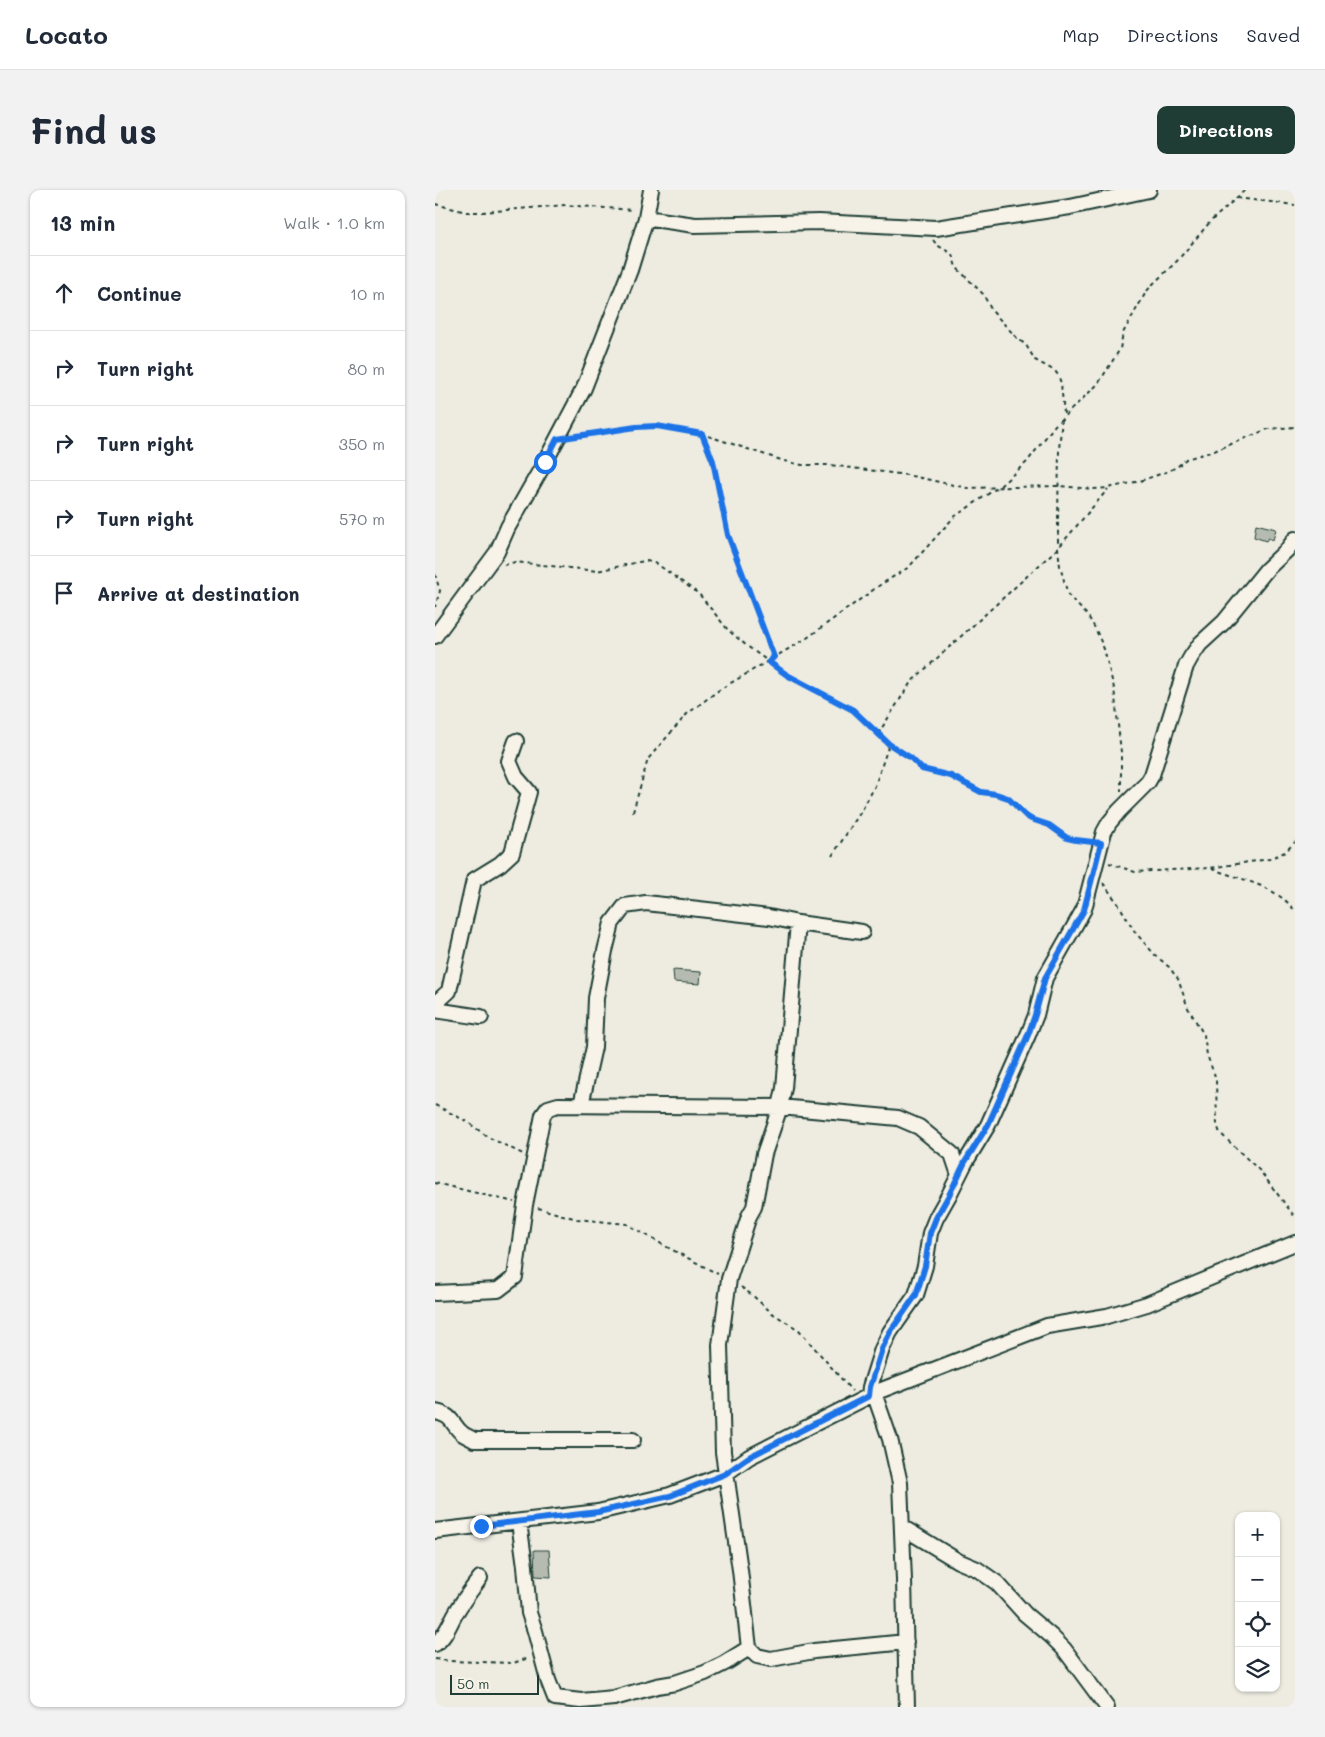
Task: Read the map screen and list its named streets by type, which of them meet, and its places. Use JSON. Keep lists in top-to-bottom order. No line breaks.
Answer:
{"scale_bar":"50 m","page":{"header":"Locato","nav":["Map","Directions","Saved"],"buttons":"Directions","title":"Find us","heading":["13 min","Walk · 1.0 km"],"list":[["Continue","10 m"],["Turn right","80 m"],["Turn right","350 m"],["Turn right","570 m"],"Arrive at destination"],"map_buttons":["+","−"],"scale":"50 m"}}
